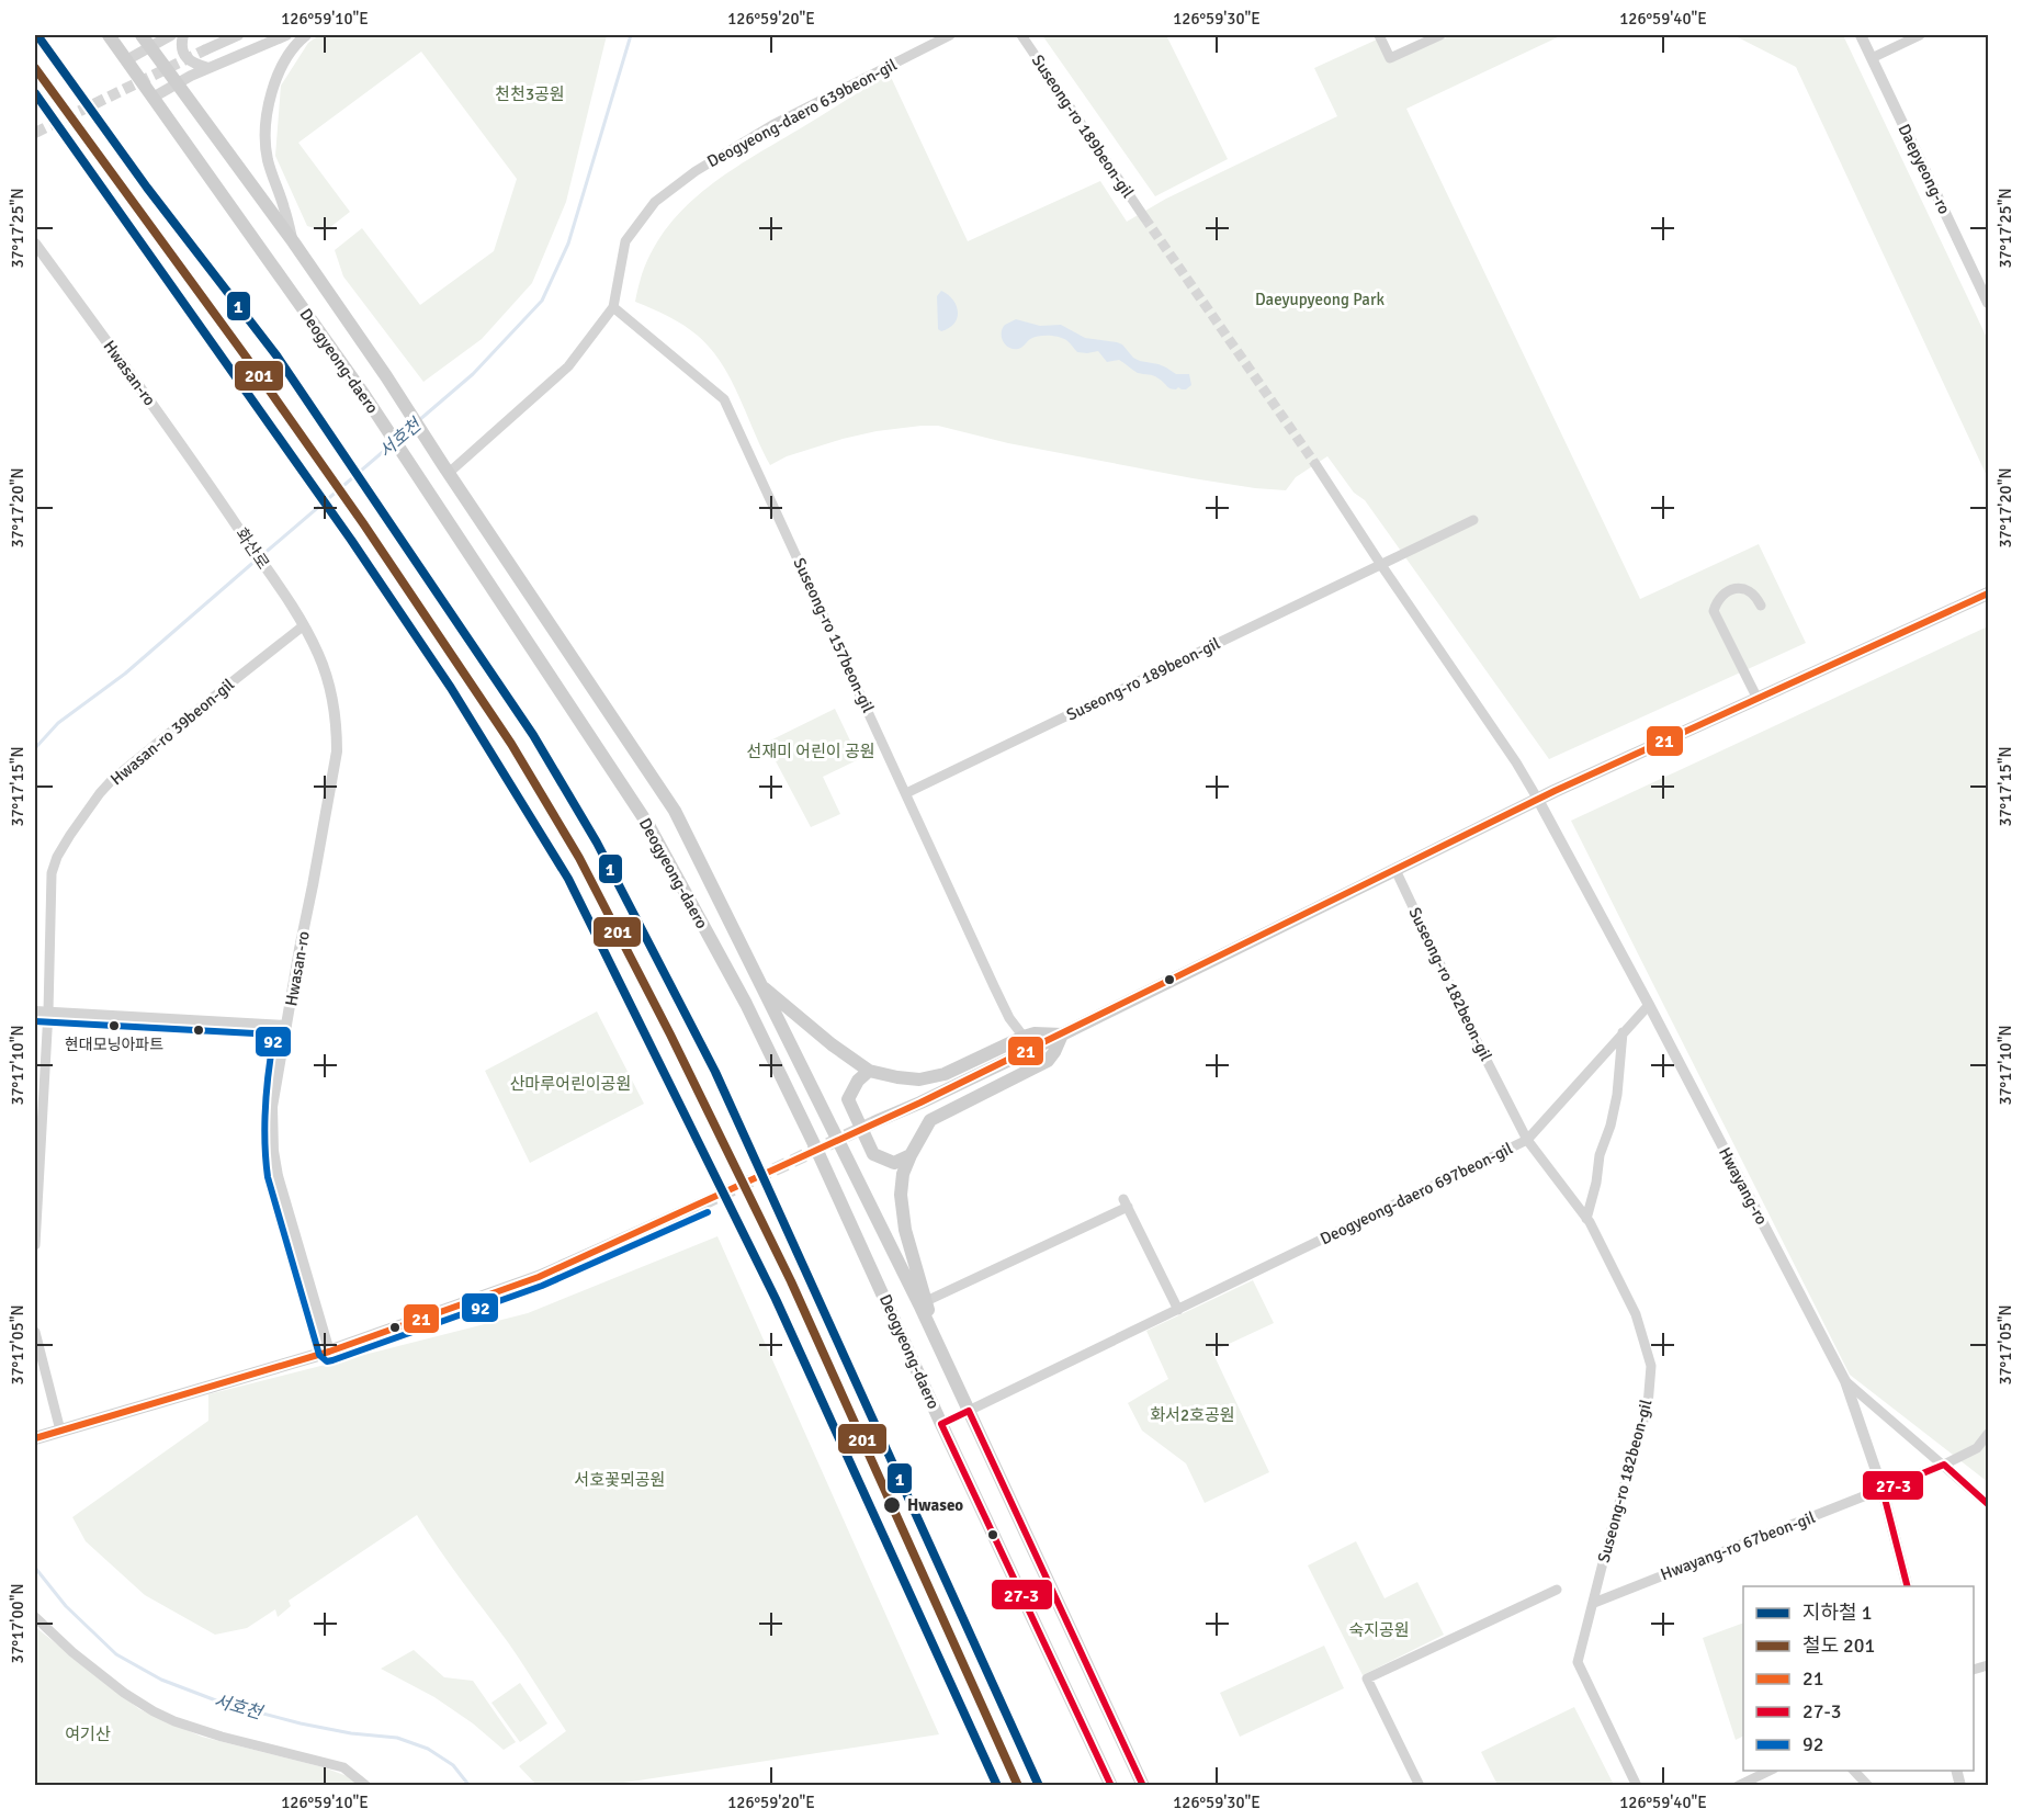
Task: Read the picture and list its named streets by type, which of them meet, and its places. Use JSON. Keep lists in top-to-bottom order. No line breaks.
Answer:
{"streets":{"main road":["Deogyeong-daero"],"street":["Deogyeong-daero 639beon-gil","Suseong-ro 189beon-gil","Daepyeong-ro","Hwasan-ro","화산로","Suseong-ro 157beon-gil","Hwasan-ro 39beon-gil","Suseong-ro 182beon-gil","Hwayang-ro","Deogyeong-daero 697beon-gil","Hwayang-ro 67beon-gil"]},"crossings":[["Deogyeong-daero 639beon-gil","Deogyeong-daero"],["Deogyeong-daero 639beon-gil","Suseong-ro 157beon-gil"],["Suseong-ro 189beon-gil","Suseong-ro 157beon-gil"],["Deogyeong-daero","Deogyeong-daero 697beon-gil"],["Hwasan-ro","화산로"],["Hwasan-ro","Hwasan-ro 39beon-gil"],["Suseong-ro 182beon-gil","Deogyeong-daero 697beon-gil"],["Suseong-ro 182beon-gil","Hwayang-ro 67beon-gil"],["Hwayang-ro","Deogyeong-daero 697beon-gil"],["Hwayang-ro","Hwayang-ro 67beon-gil"]],"water":["서호천"],"parks":["천천3공원","Daeyupyeong Park","선재미 어린이 공원","산마루어린이공원","화서2호공원","서호꽃뫼공원","숙지공원","여기산"],"places":["현대모닝아파트","Hwaseo"],"lines":["metro line 1","rail line 201","transit line 21","transit line 92","transit line 27-3"],"legend":["지하철 1","철도 201","21","27-3","92"],"coordinates":["126°59'10\"E","126°59'20\"E","126°59'30\"E","126°59'40\"E","37°17'25\"N","37°17'20\"N","37°17'15\"N","37°17'10\"N","37°17'05\"N","37°17'00\"N"]}
